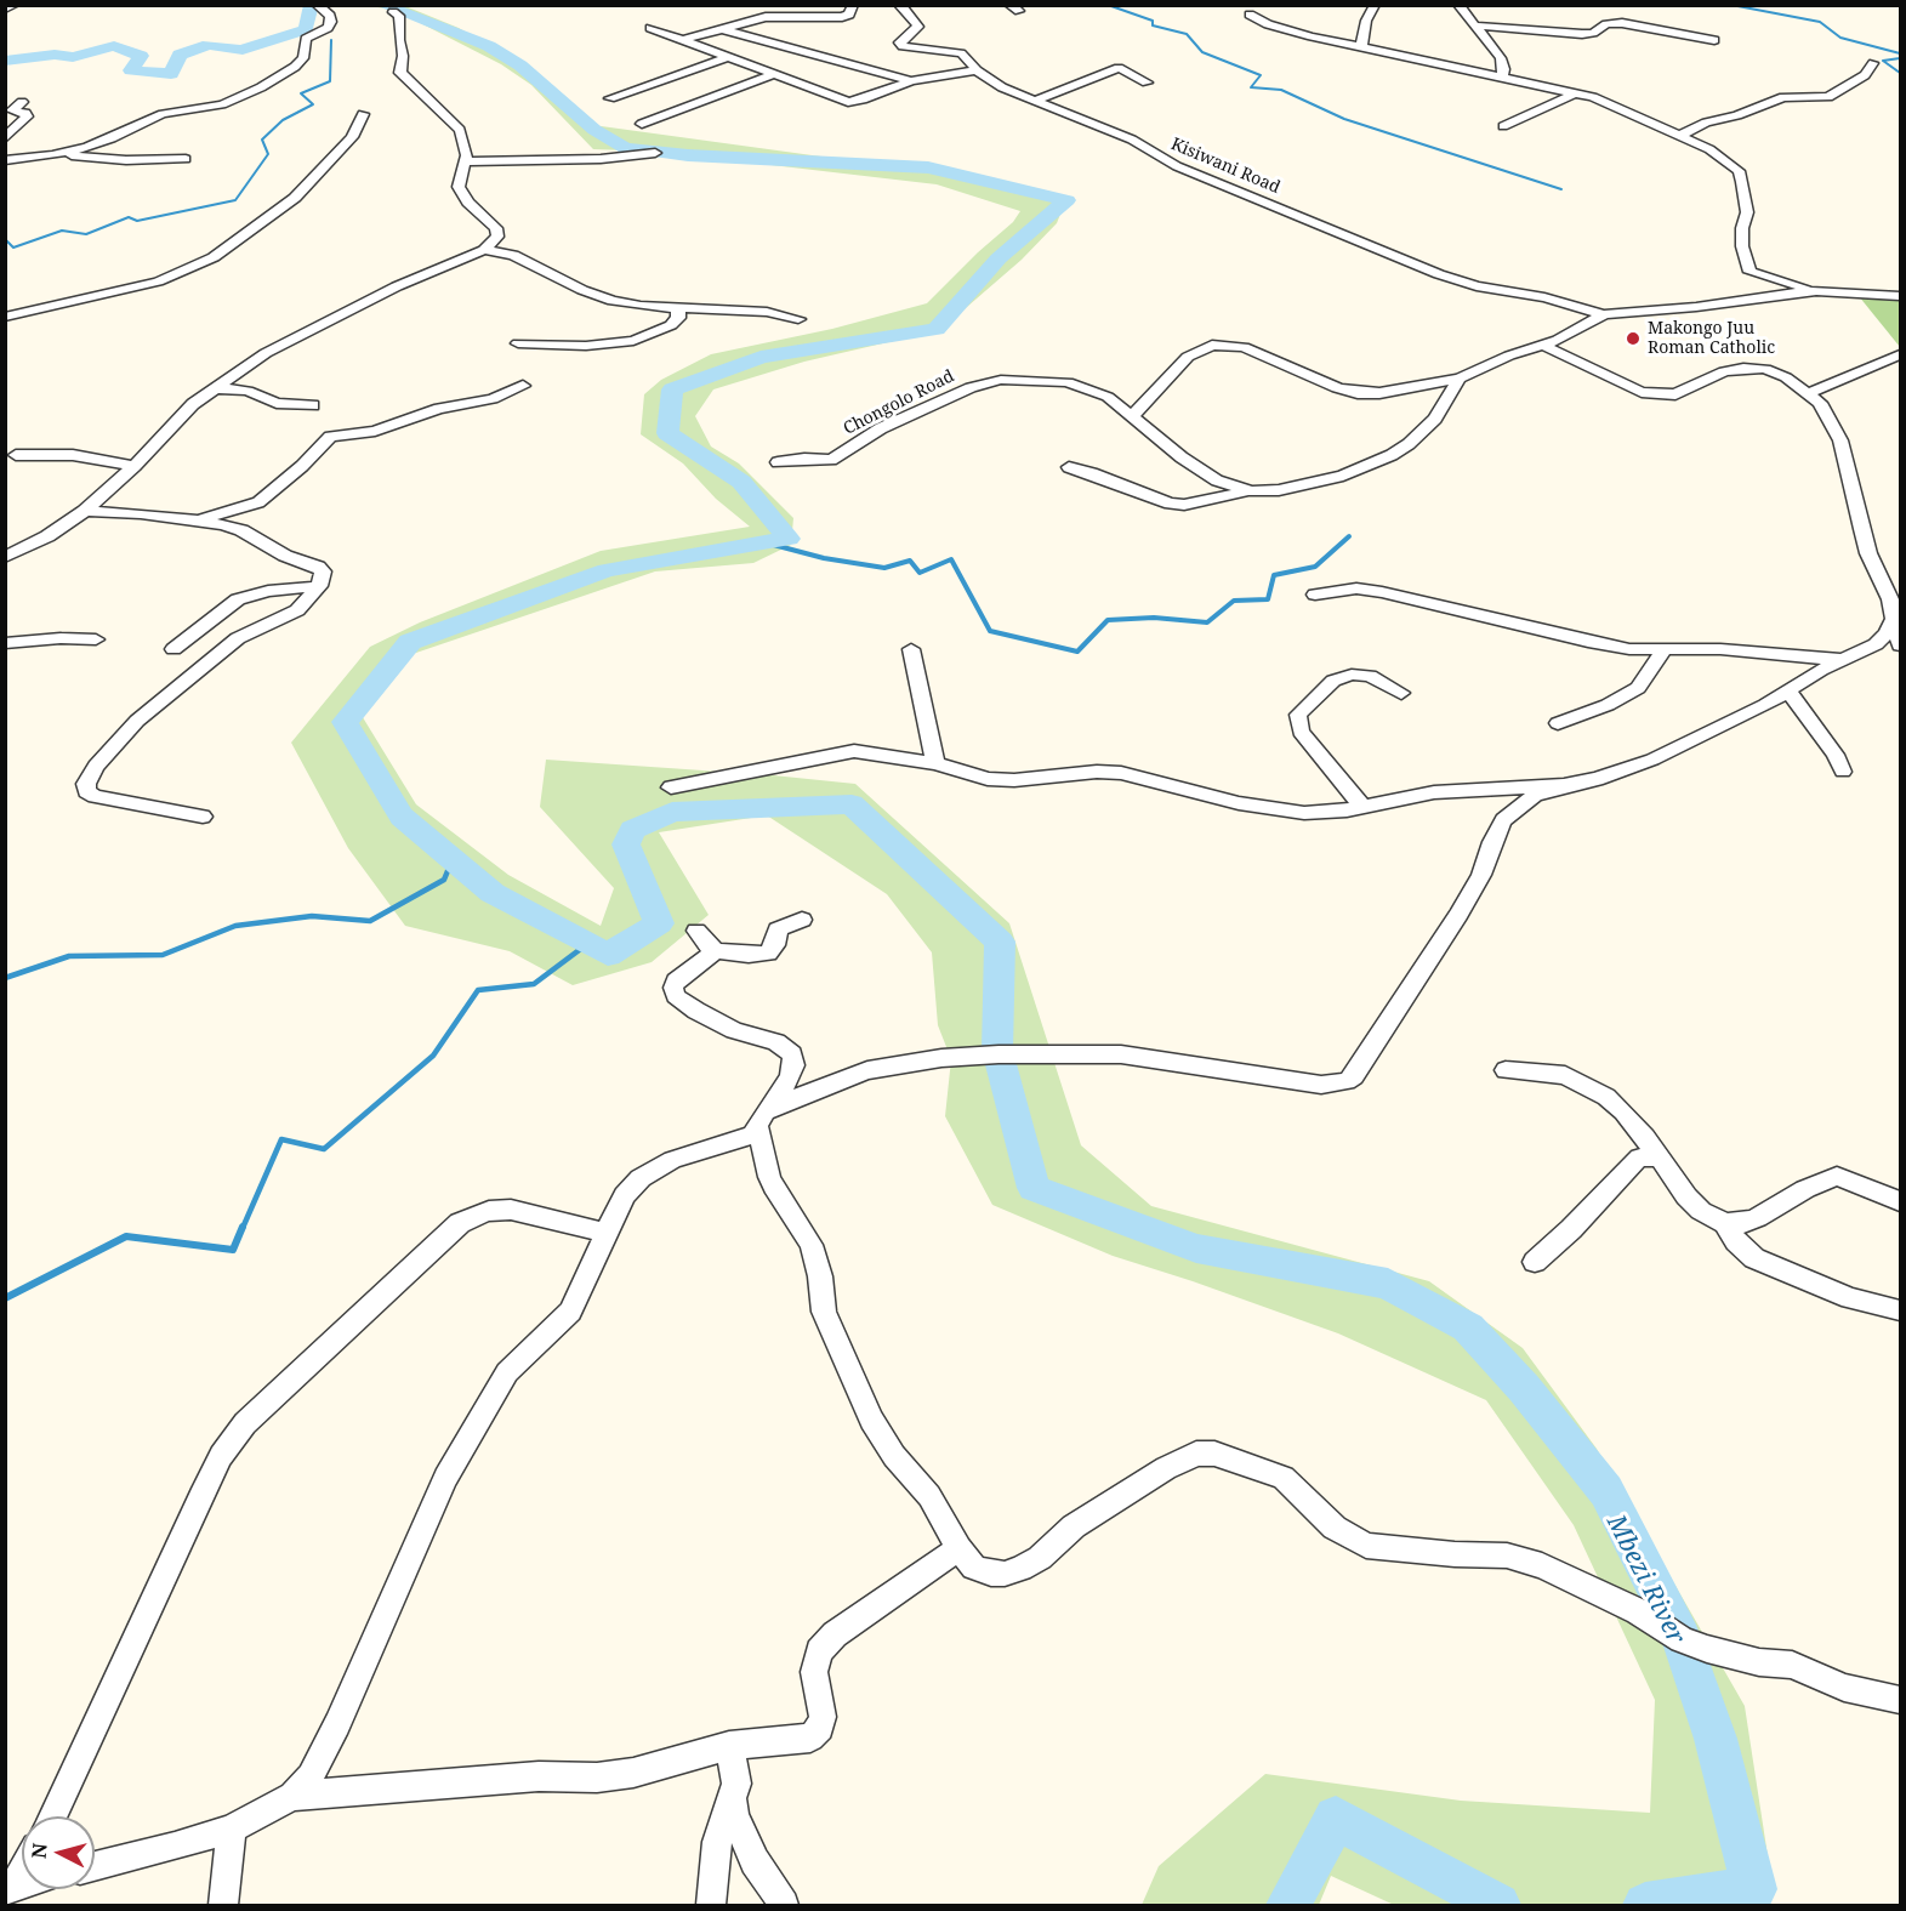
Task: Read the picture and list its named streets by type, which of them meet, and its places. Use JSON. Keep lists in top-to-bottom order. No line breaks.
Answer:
{"streets":{"street":["Kisiwani Road","Chongolo Road"]},"water":["Mbezi River"],"places":["Makongo Juu Roman Catholic"],"north":"left"}
